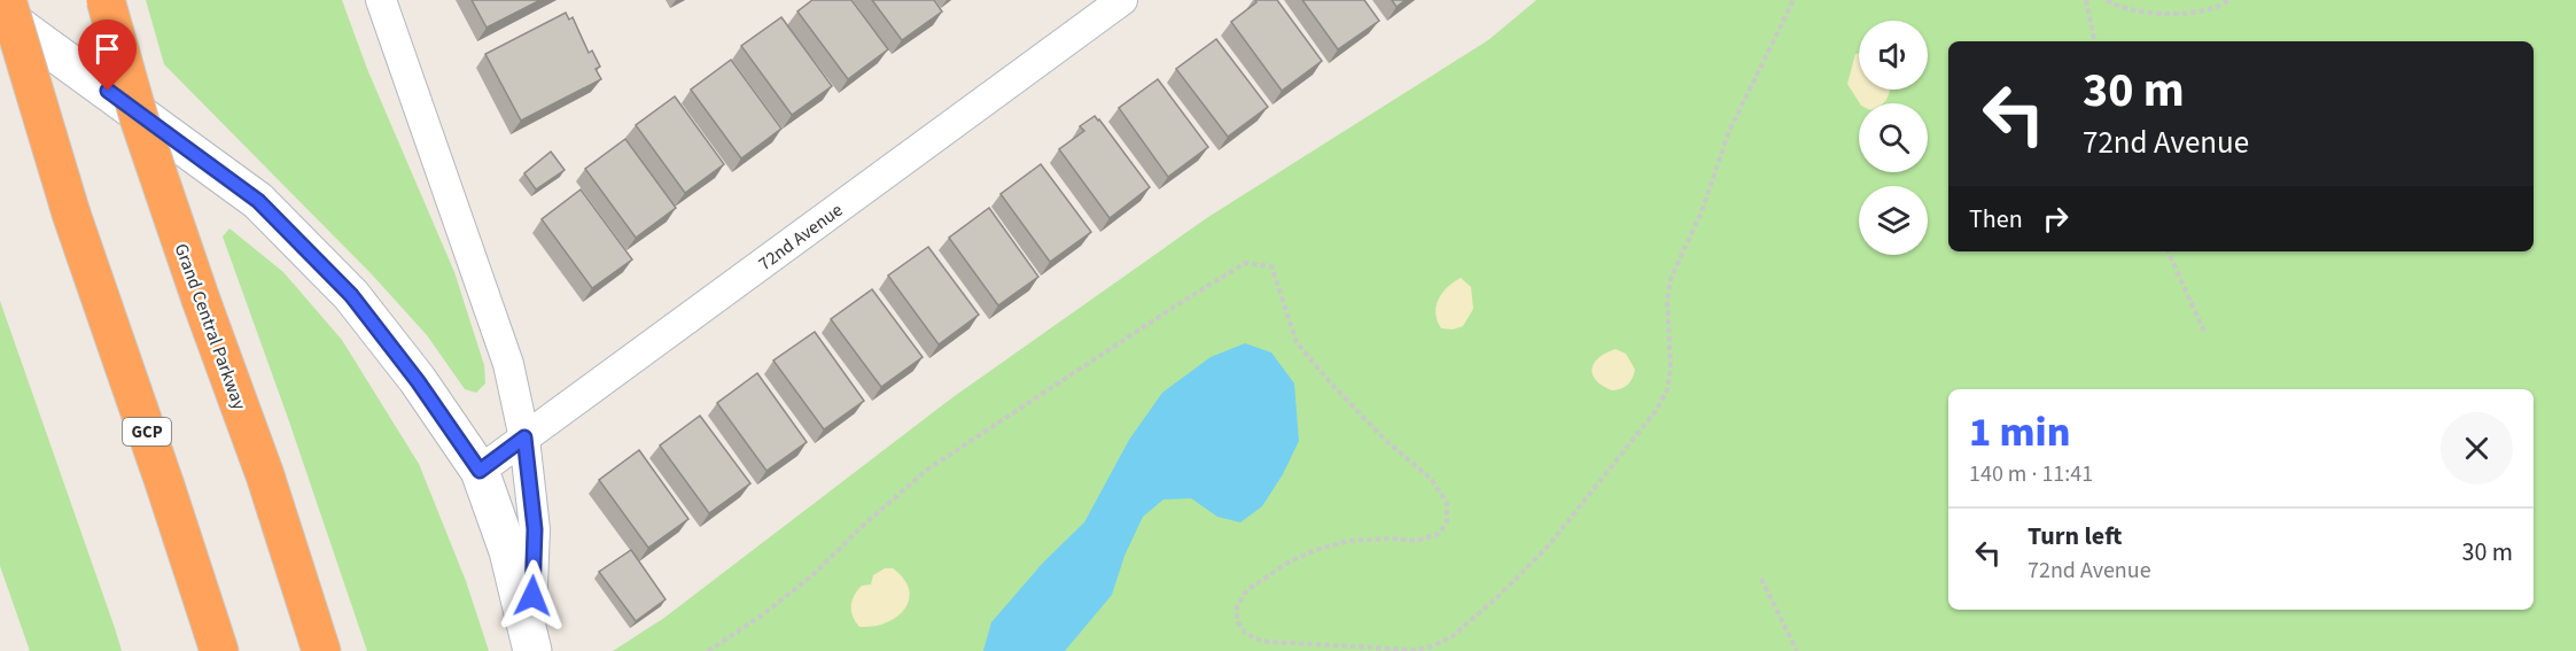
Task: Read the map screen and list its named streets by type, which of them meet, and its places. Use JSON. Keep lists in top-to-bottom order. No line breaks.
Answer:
{"streets":{"highway":["Grand Central Parkway","GCP"],"street":["72nd Avenue"]},"page":{"turn":["30 m","72nd Avenue"],"then":"Then","heading":["1 min","140 m · 11:41"],"list":[{"name":"Turn left","note":"72nd Avenue","value":"30 m"}]}}
